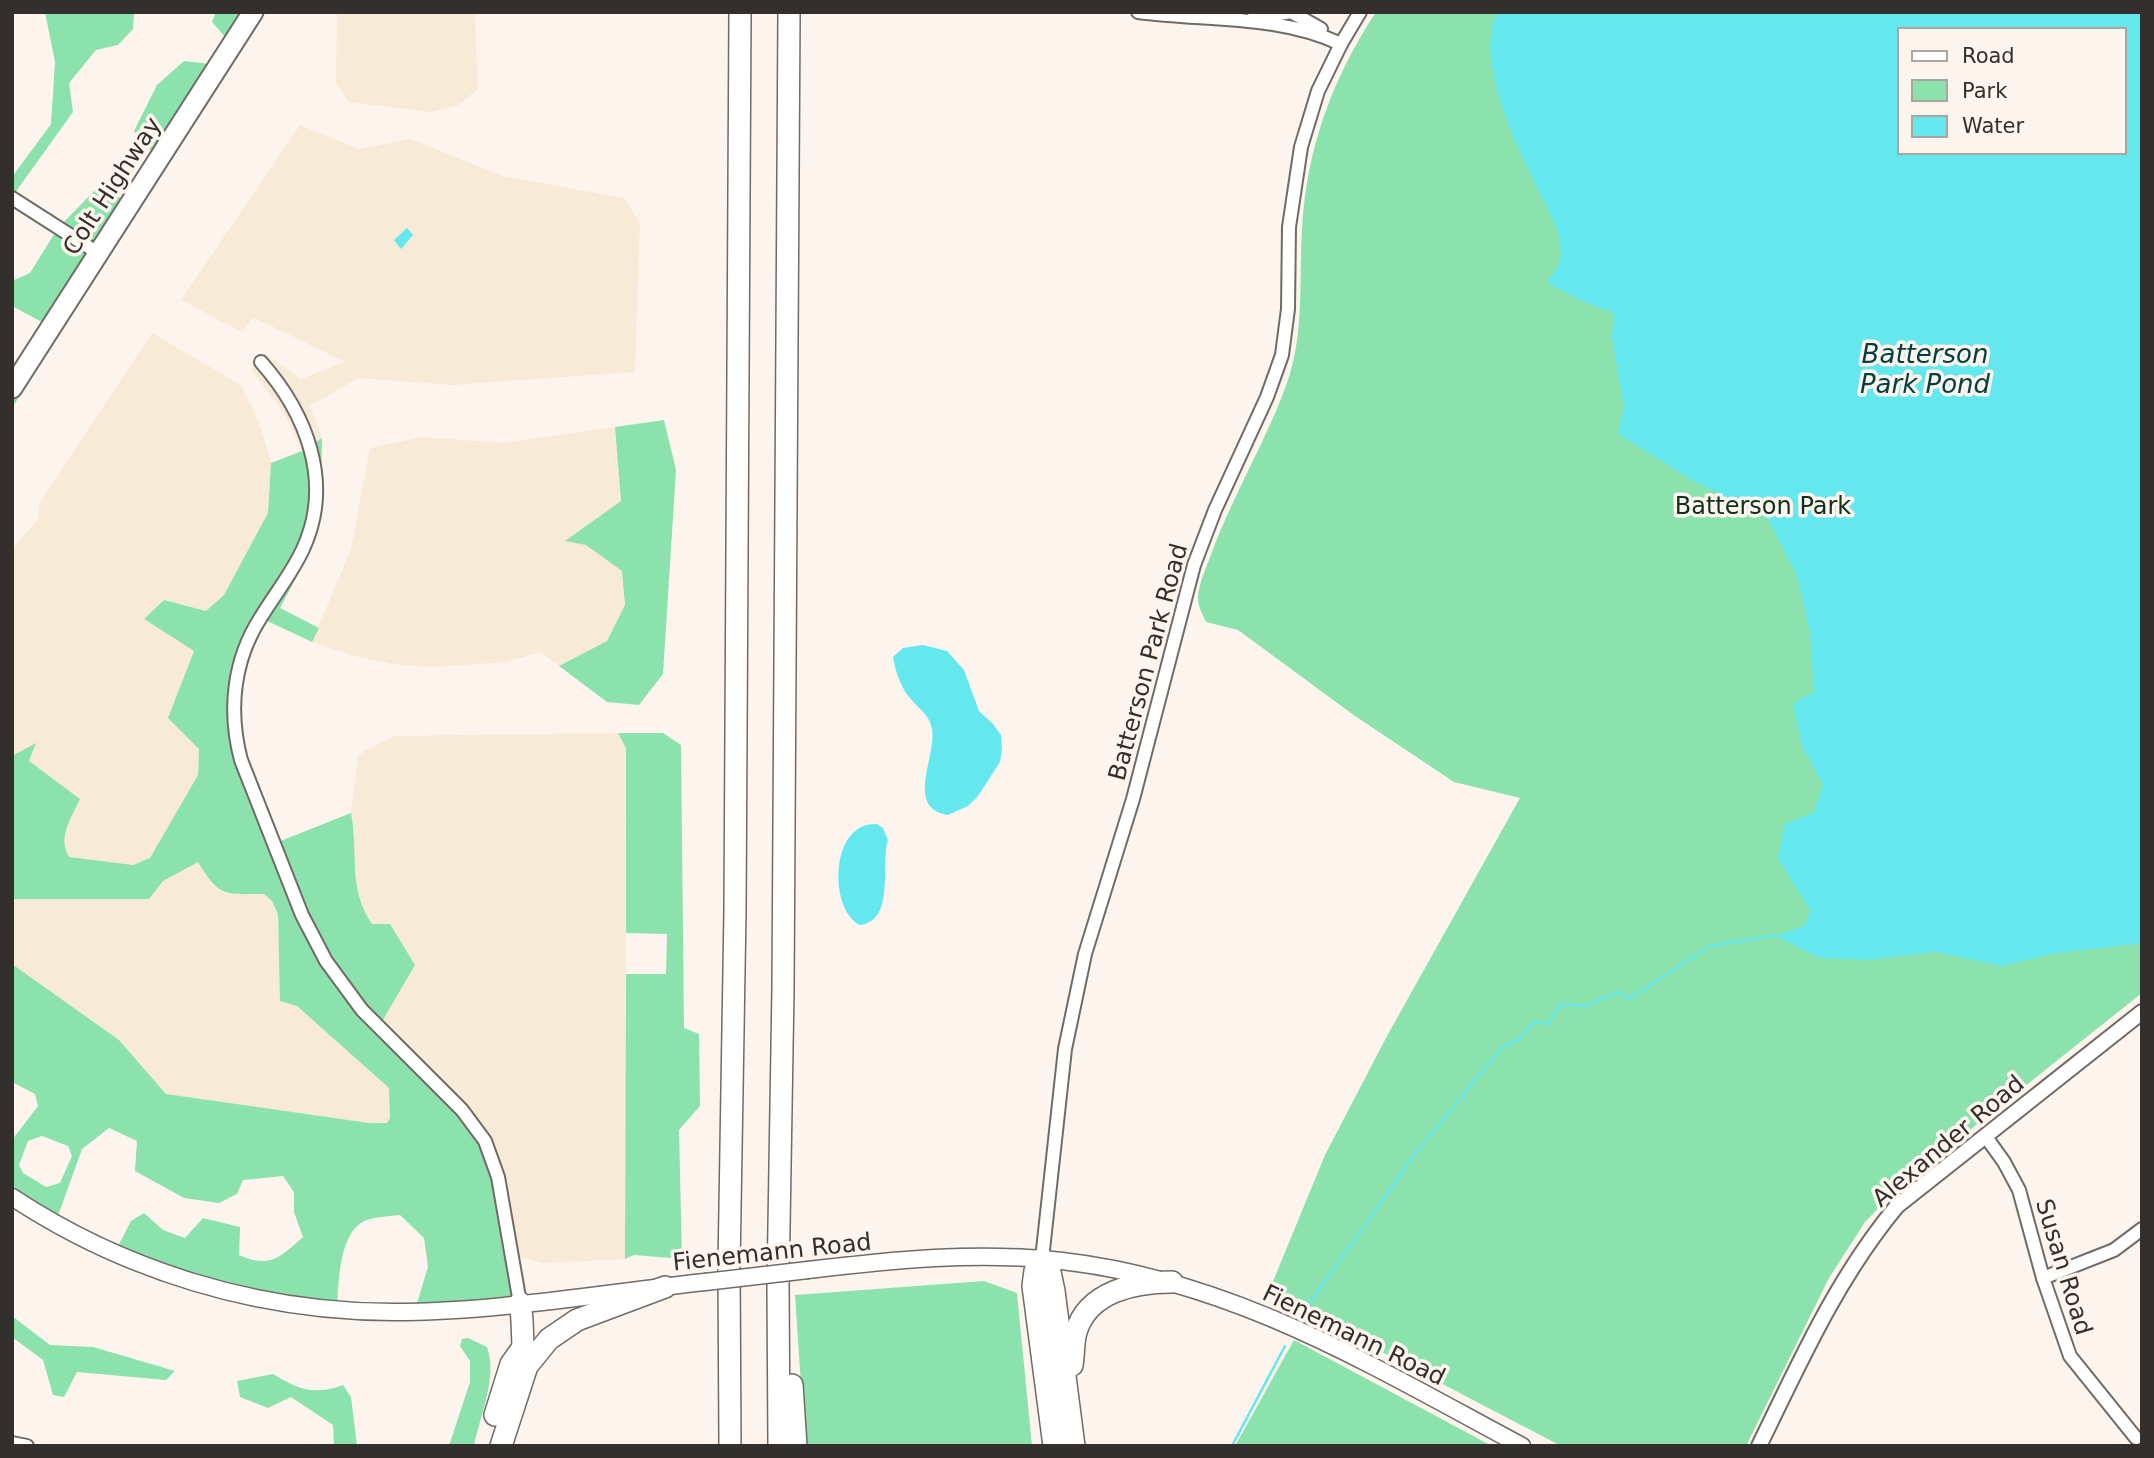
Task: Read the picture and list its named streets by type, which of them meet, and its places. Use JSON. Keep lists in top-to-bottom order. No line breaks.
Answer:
{"streets":{"highway":["Colt Highway"],"main road":["Fienemann Road"],"street":["Batterson Park Road","Alexander Road","Susan Road"]},"crossings":[["Batterson Park Road","Fienemann Road"],["Alexander Road","Susan Road"]],"water":["Batterson Park Pond"],"parks":["Batterson Park"],"legend":["Road","Park","Water"]}
